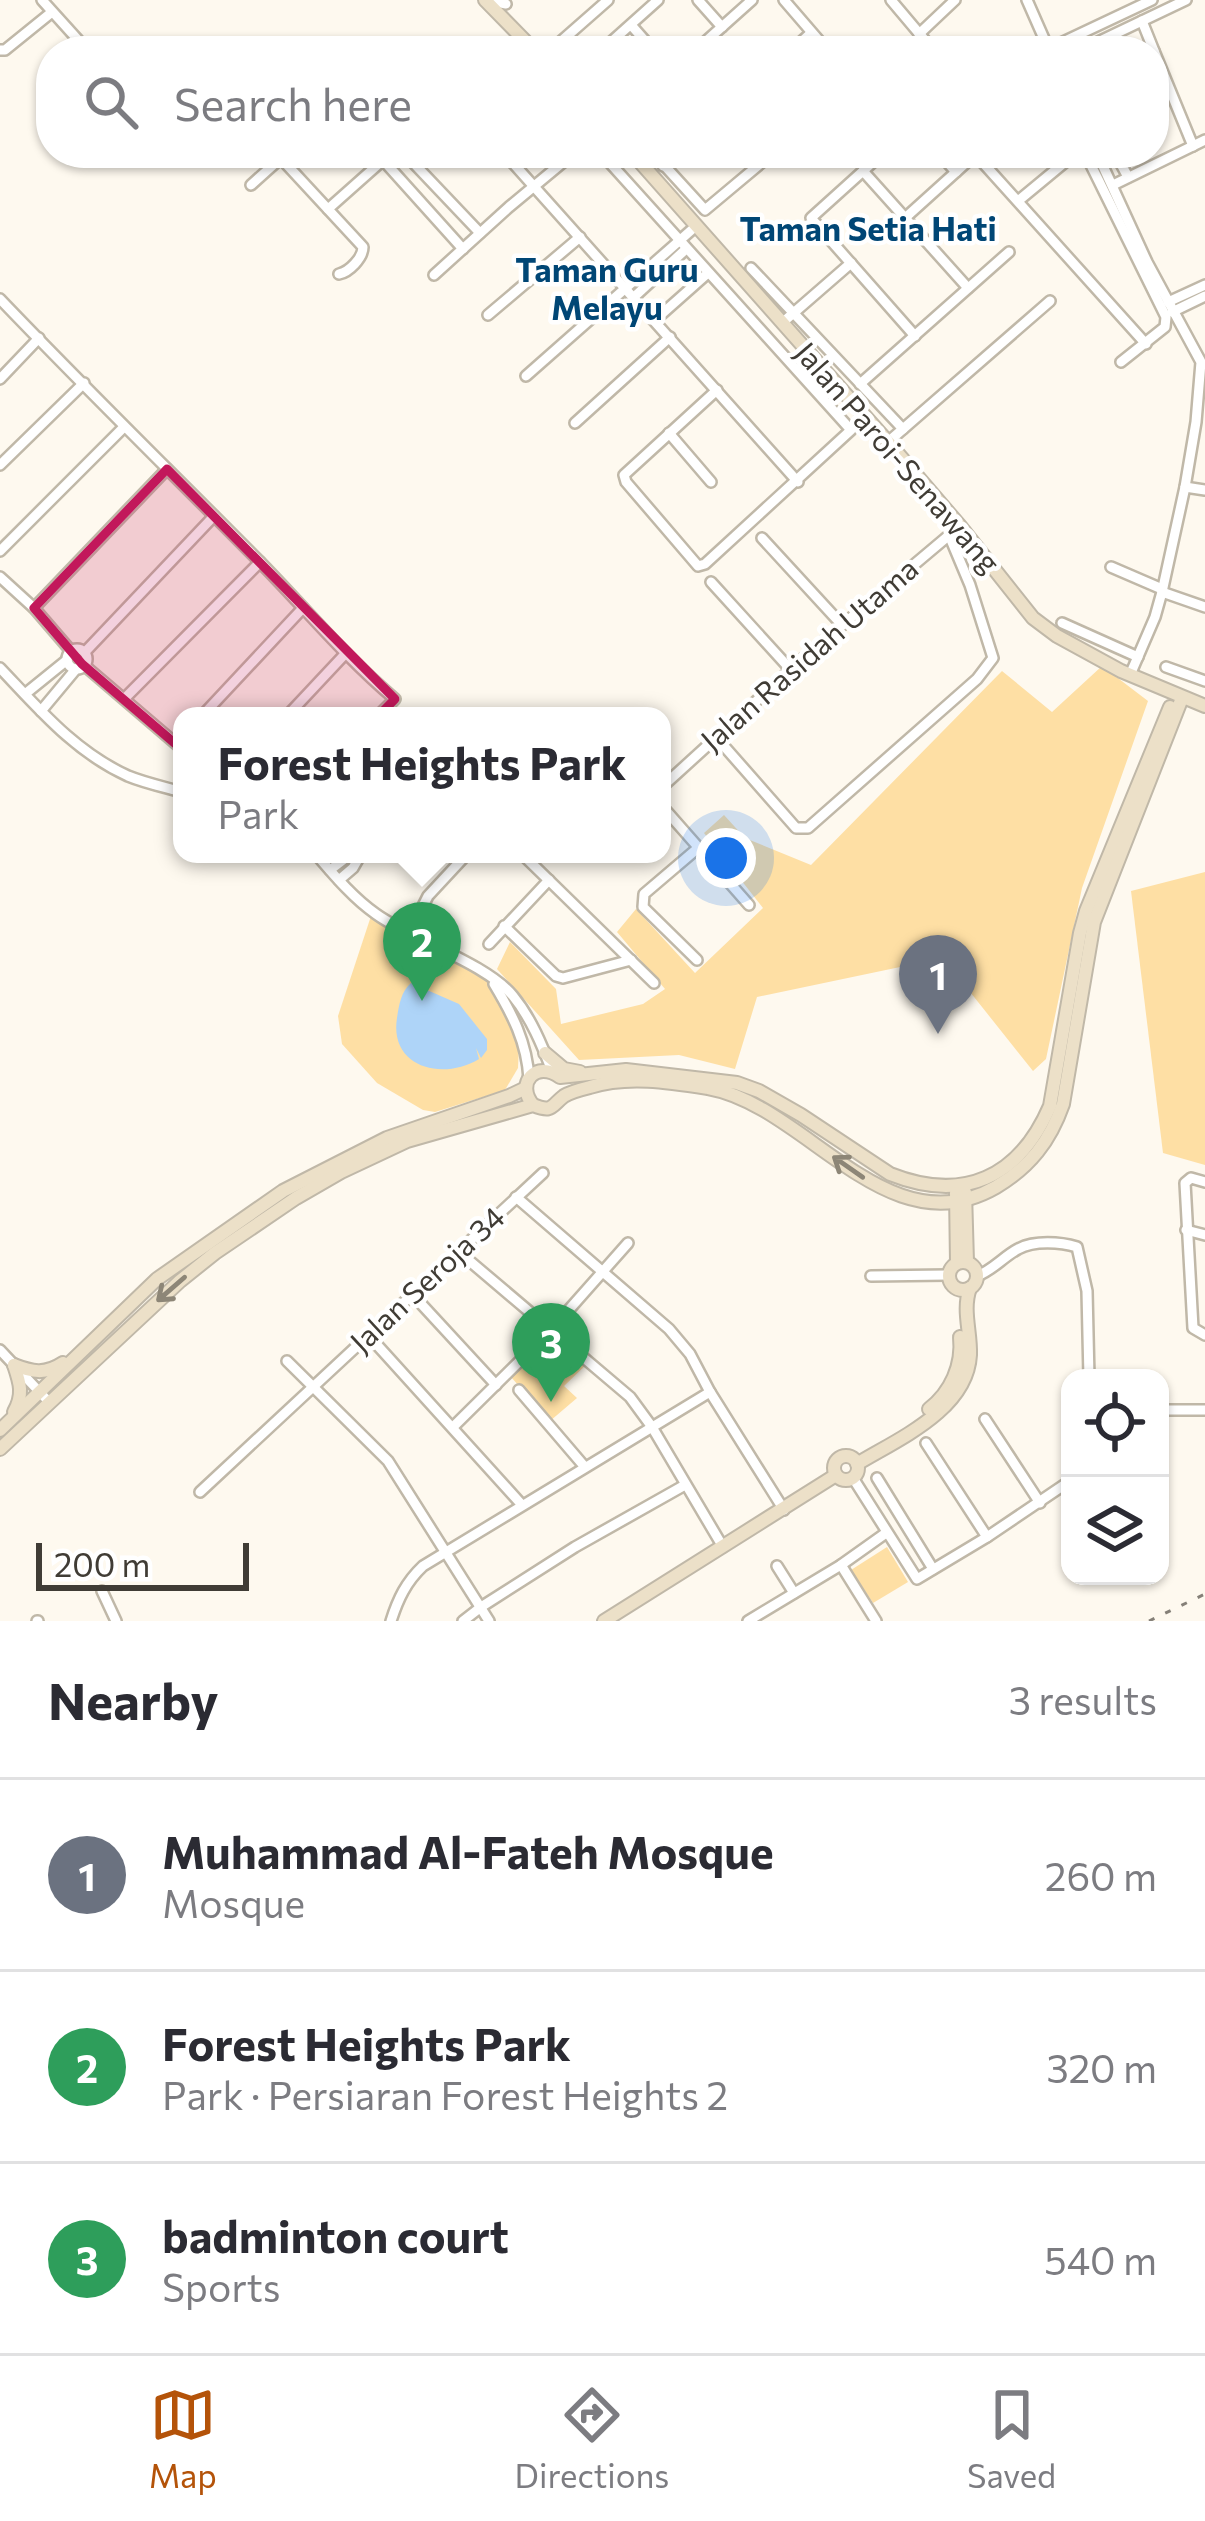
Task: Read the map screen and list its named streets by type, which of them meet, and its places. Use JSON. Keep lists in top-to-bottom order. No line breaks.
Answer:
{"streets":{"street":["Jalan Paroi-Senawang","Jalan Rasidah Utama","Jalan Seroja 34"]},"crossings":[["Jalan Paroi-Senawang","Jalan Rasidah Utama"]],"districts":["Taman Setia Hati","Taman Guru Melayu"],"scale_bar":"200 m","page":{"search":"Search here","popup":["Forest Heights Park","Park"],"pins":["2","1","3"],"scale":"200 m","heading":["Nearby","3 results"],"list":[{"mark":"1","name":"Muhammad Al-Fateh Mosque","note":"Mosque","value":"260 m"},{"mark":"2","name":"Forest Heights Park","note":"Park · Persiaran Forest Heights 2","value":"320 m"},{"mark":"3","name":"badminton court","note":"Sports","value":"540 m"}],"nav":["Map","Directions","Saved"]}}
